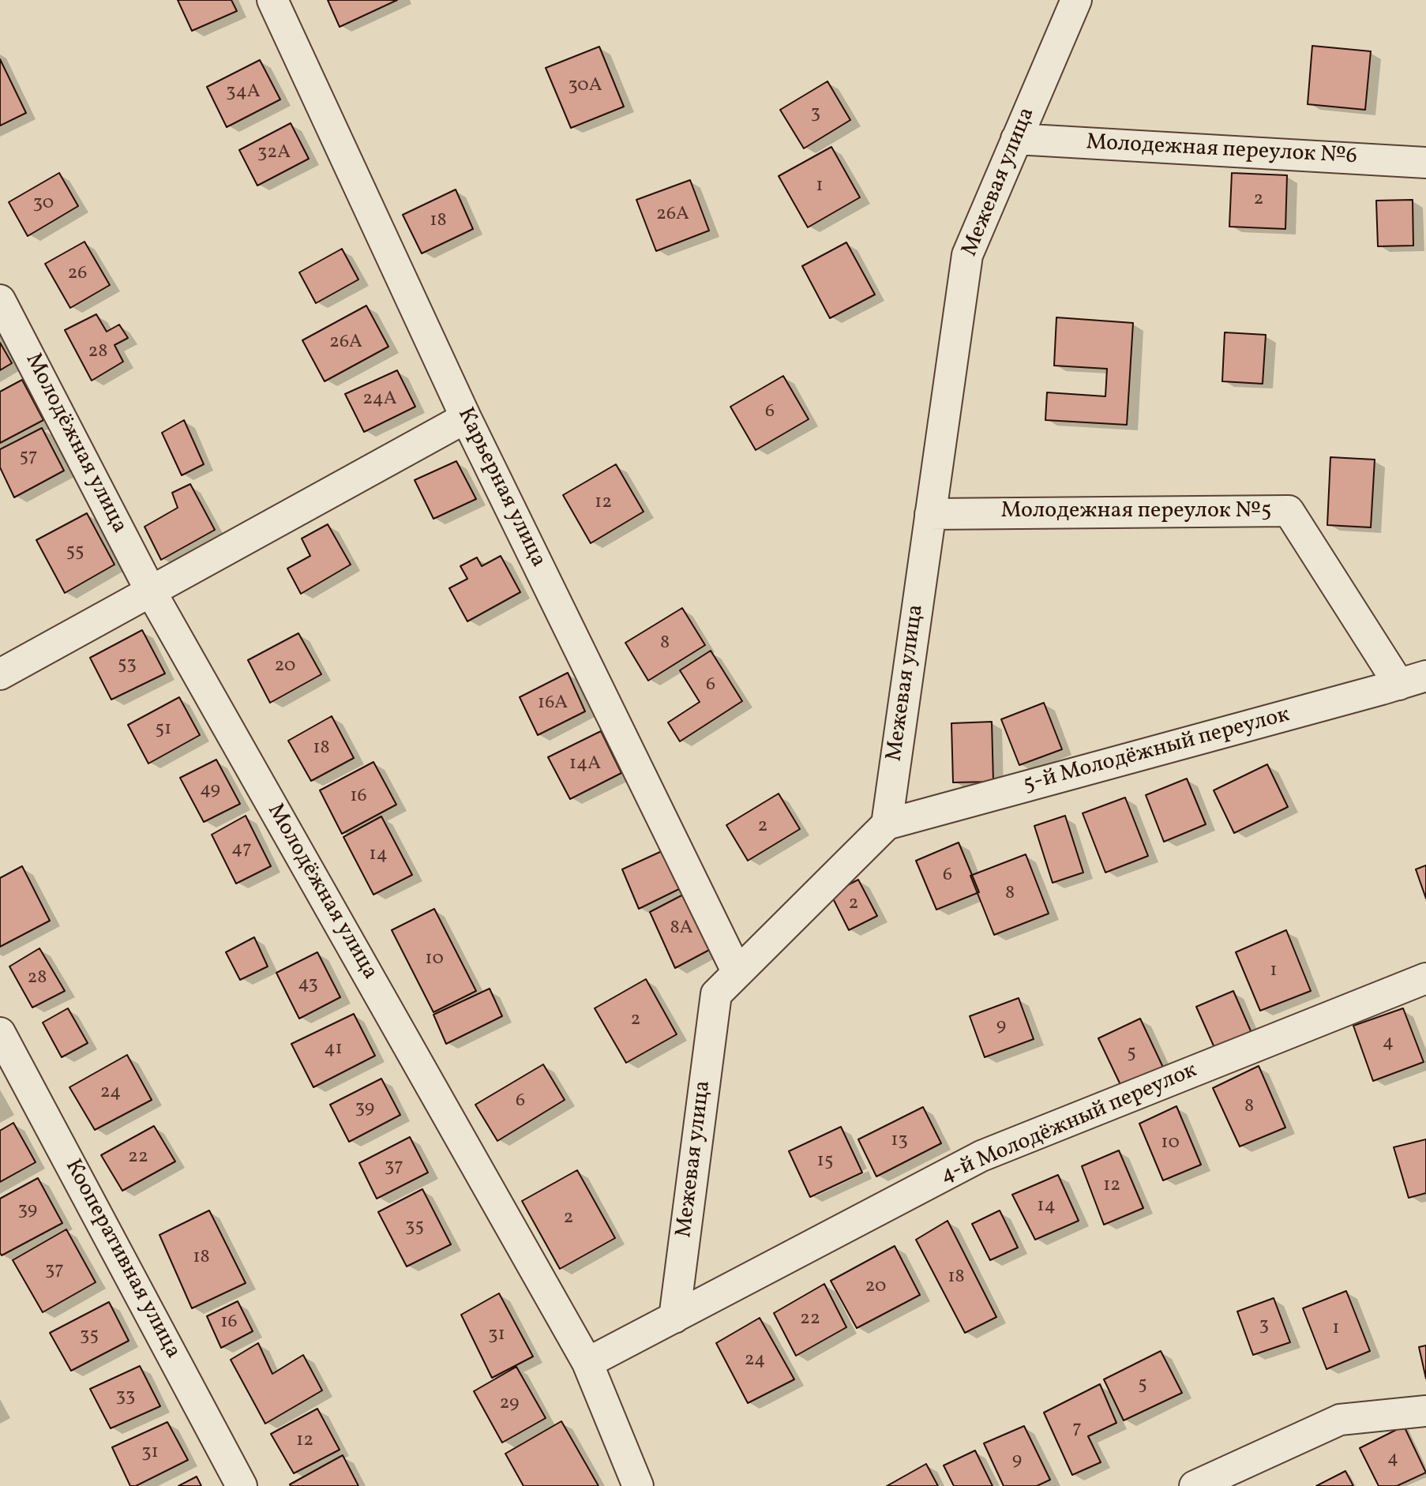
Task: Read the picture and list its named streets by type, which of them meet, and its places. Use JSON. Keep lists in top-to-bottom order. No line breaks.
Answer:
{"streets":{"street":["Молодежная переулок №6","Межевая улица","Молодёжная улица","Карьерная улица","Молодежная переулок №5","5-й Молодёжный переулок","4-й Молодёжный переулок","Кооперативная улица"]},"crossings":[["Молодежная переулок №6","Межевая улица"],["Межевая улица","Карьерная улица"],["Межевая улица","Молодежная переулок №5"],["Межевая улица","5-й Молодёжный переулок"],["Межевая улица","4-й Молодёжный переулок"],["Молодёжная улица","4-й Молодёжный переулок"],["Молодежная переулок №5","5-й Молодёжный переулок"]],"house_numbers":["30А","34А","3","32А","1","2","30","26А","18","26","26А","28","24А","6","57","12","55","8","53","20","6","16А","51","18","14А","49","16","2","47","14","6","8","2","8А","10","1","28","43","2","9","4","41","5","24","6","8","39","13","10","22","15","37","12","14","39","2","35","18","37","18","20","22","16","3","1","31","35","24","5","33","29","7","12","31","4","9"]}
